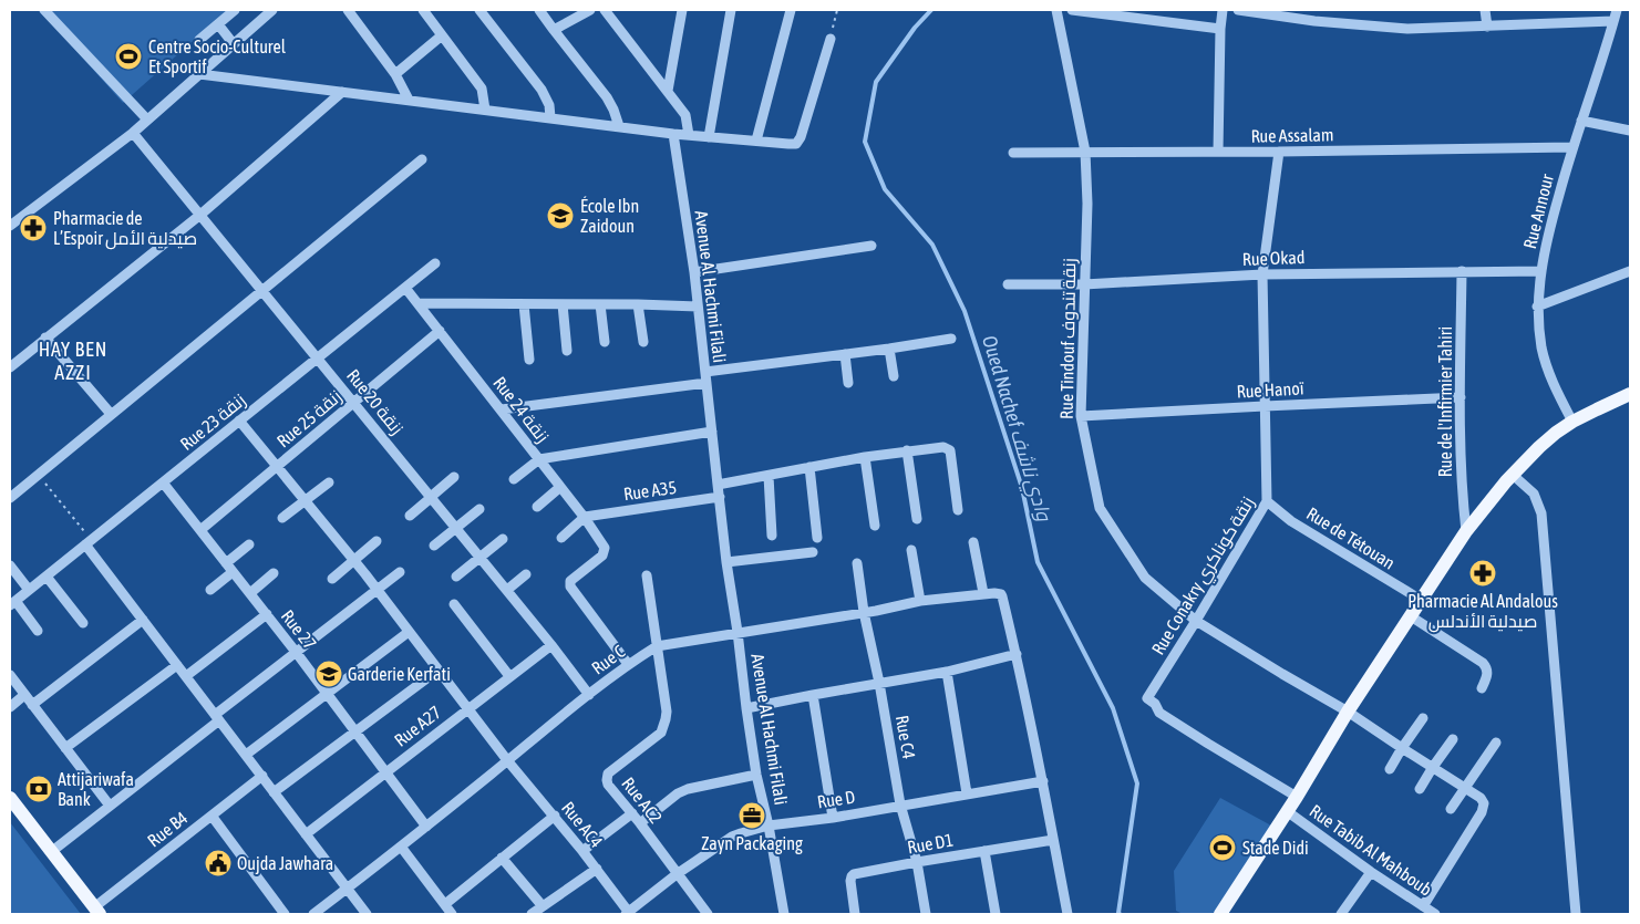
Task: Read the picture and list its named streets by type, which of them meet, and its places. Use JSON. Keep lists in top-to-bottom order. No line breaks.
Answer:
{"streets":{"street":["Rue Assalam","Rue Annour","Rue Okad","Avenue Al Hachmi Filali","Rue Tindouf زنقة تندوف","Rue Hanoï","Rue 20 زنقة","Rue de l'Infirmier Tahiri","Rue 24 زنقة","Rue 25 زنقة","Rue 23 زنقة","Rue A35","Rue de Tétouan","Rue Conakry زنقة كوناكري","Rue 27","Rue C","Rue A27","Rue C4","Rue D","Rue AC2","Rue AC4","Rue B4","Rue D1","Rue Tabib Al Mahboub"]},"crossings":[["Rue Assalam","Rue Annour"],["Rue Assalam","Rue Tindouf زنقة تندوف"],["Rue Assalam","Rue Conakry زنقة كوناكري"],["Rue Annour","Rue Okad"],["Rue Okad","Rue Tindouf زنقة تندوف"],["Rue Okad","Rue de l'Infirmier Tahiri"],["Rue Okad","Rue Conakry زنقة كوناكري"],["Avenue Al Hachmi Filali","Rue A35"],["Avenue Al Hachmi Filali","Rue C"],["Avenue Al Hachmi Filali","Rue D"],["Rue Tindouf زنقة تندوف","Rue Hanoï"],["Rue Tindouf زنقة تندوف","Rue Conakry زنقة كوناكري"],["Rue Tindouf زنقة تندوف","Rue Tabib Al Mahboub"],["Rue Hanoï","Rue de l'Infirmier Tahiri"],["Rue Hanoï","Rue Conakry زنقة كوناكري"],["Rue 20 زنقة","Rue 25 زنقة"],["Rue 20 زنقة","Rue 23 زنقة"],["Rue 20 زنقة","Rue C"],["Rue 20 زنقة","Rue A27"],["Rue 24 زنقة","Rue 25 زنقة"],["Rue 24 زنقة","Rue 23 زنقة"],["Rue 24 زنقة","Rue A35"],["Rue 24 زنقة","Rue C"],["Rue 25 زنقة","Rue 27"],["Rue 25 زنقة","Rue AC4"],["Rue 23 زنقة","Rue 27"],["Rue 23 زنقة","Rue AC4"],["Rue de Tétouan","Rue Conakry زنقة كوناكري"],["Rue 27","Rue C"],["Rue 27","Rue A27"],["Rue C","Rue C4"],["Rue C","Rue AC2"],["Rue C","Rue AC4"],["Rue A27","Rue AC4"],["Rue C4","Rue D"],["Rue C4","Rue D1"],["Rue D","Rue AC2"],["Rue D","Rue AC4"]],"districts":["HAY BEN AZZI"],"water":["Oued Nachef وادي ناشف"],"places":{"sports":["Centre Socio-Culturel Et Sportif","Stade Didi"],"school or university":["École Ibn Zaidoun","Garderie Kerfati"],"pharmacy":["Pharmacie de L’Espoir صيدلية الأمل","Pharmacie Al Andalous صيدلية الأندلس"],"bank":["Attijariwafa Bank"],"office":["Zayn Packaging"],"public building":["Oujda Jawhara"]}}
